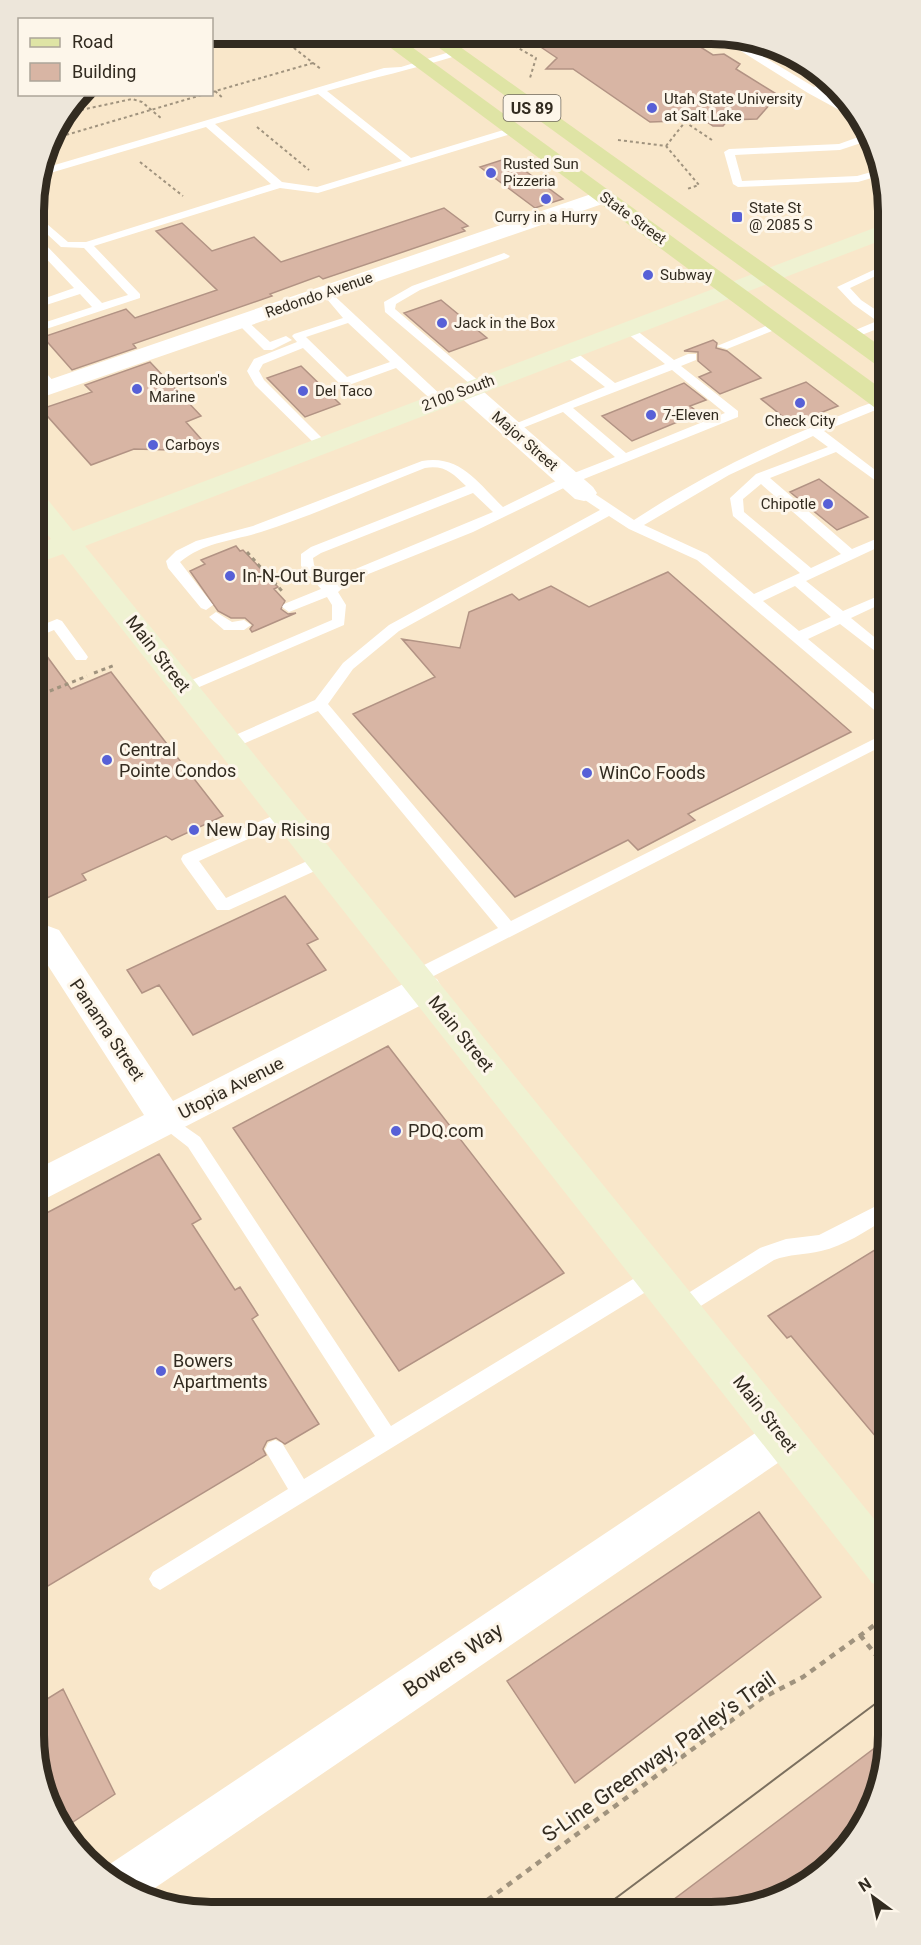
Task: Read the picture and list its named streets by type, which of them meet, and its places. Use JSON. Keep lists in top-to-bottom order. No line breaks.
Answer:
{"streets":{"main road":["US 89","State Street"],"street":["Redondo Avenue","2100 South","Major Street","Main Street","Panama Street","Utopia Avenue","Bowers Way"],"path":["S-Line Greenway, Parley's Trail"]},"crossings":[["State Street","Redondo Avenue"],["State Street","2100 South"],["2100 South","Major Street"],["2100 South","Main Street"],["Main Street","Utopia Avenue"],["Main Street","Bowers Way"],["Panama Street","Utopia Avenue"]],"places":{"other":["Utah State University at Salt Lake","Rusted Sun Pizzeria","Curry in a Hurry","Subway","Jack in the Box","Robertson's Marine","Del Taco","Check City","7-Eleven","Carboys","Chipotle","In-N-Out Burger","Central Pointe Condos","WinCo Foods","New Day Rising","PDQ.com","Bowers Apartments"],"transit":["State St @ 2085 S"]},"legend":["Road","Building"],"north":"top left"}
